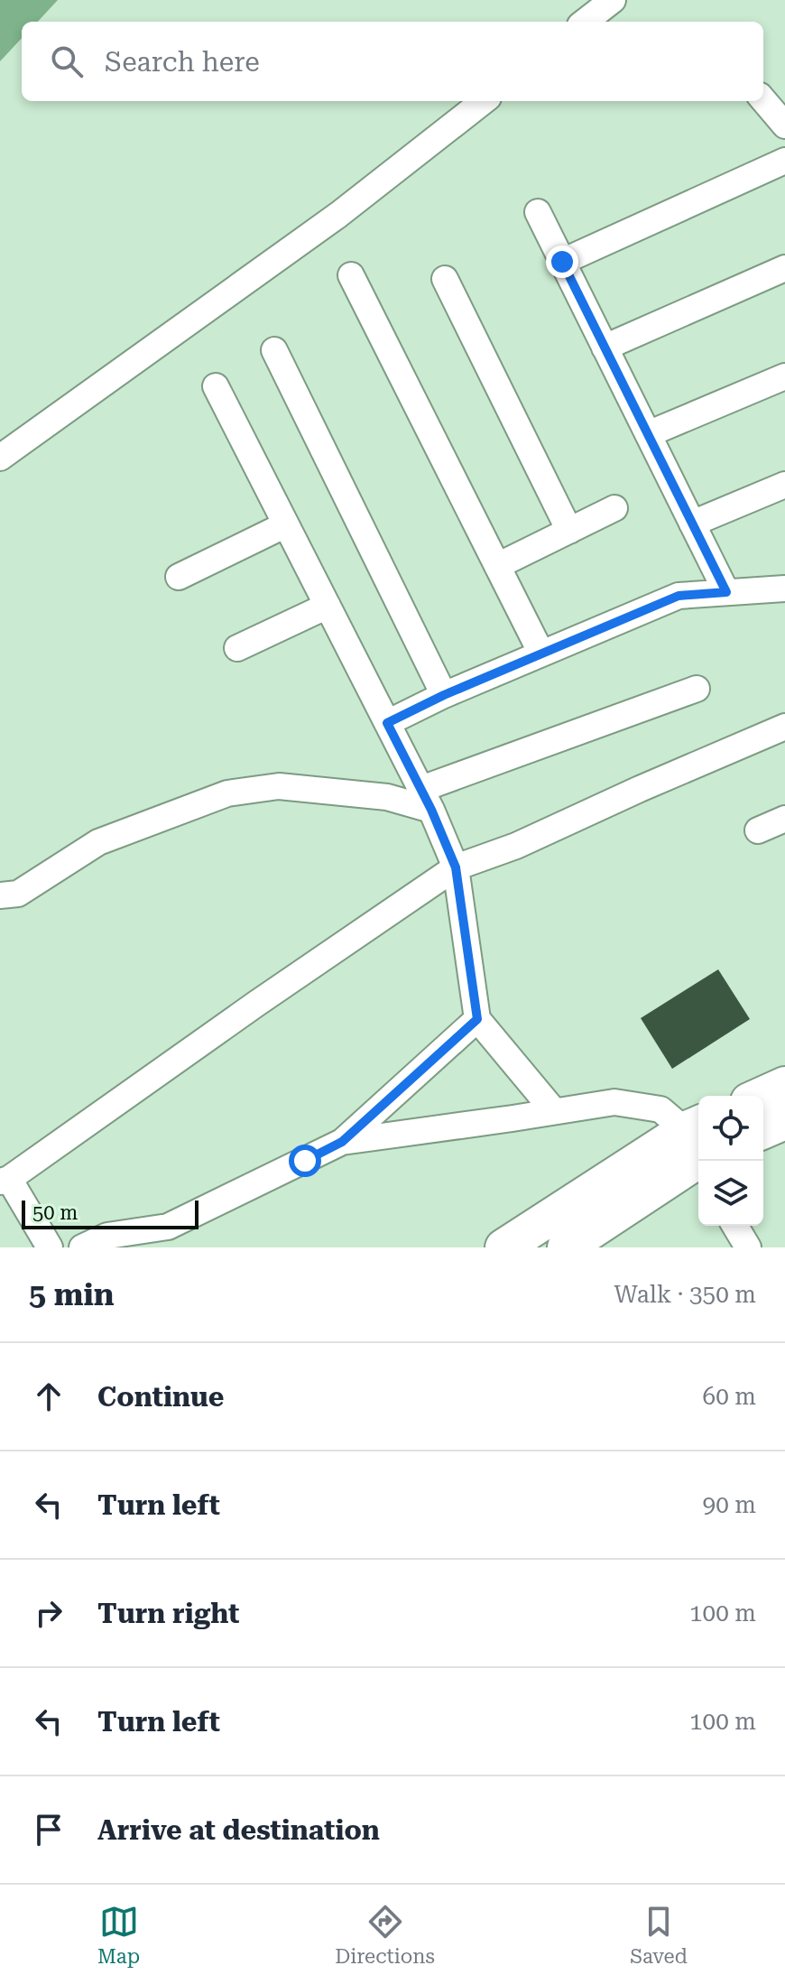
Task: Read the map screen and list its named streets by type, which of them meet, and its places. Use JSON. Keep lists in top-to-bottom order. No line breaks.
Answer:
{"scale_bar":"50 m","page":{"search":"Search here","scale":"50 m","heading":["5 min","Walk · 350 m"],"list":[["Continue","60 m"],["Turn left","90 m"],["Turn right","100 m"],["Turn left","100 m"],"Arrive at destination"],"nav":["Map","Directions","Saved"]}}
